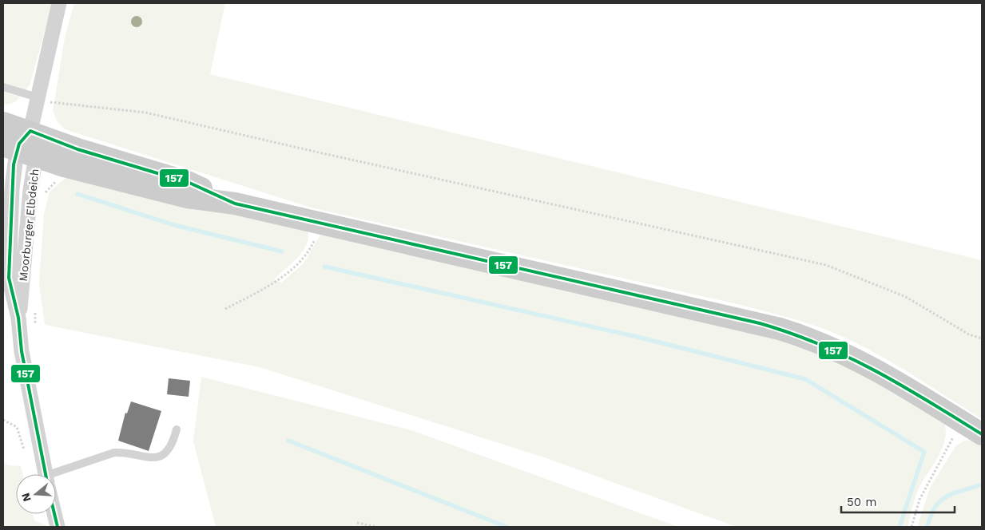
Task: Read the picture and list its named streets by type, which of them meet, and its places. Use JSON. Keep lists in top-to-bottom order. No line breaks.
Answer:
{"streets":{"street":["Moorburger Elbdeich"]},"lines":["transit line 157"],"scale_bar":"50 m","north":"left"}
